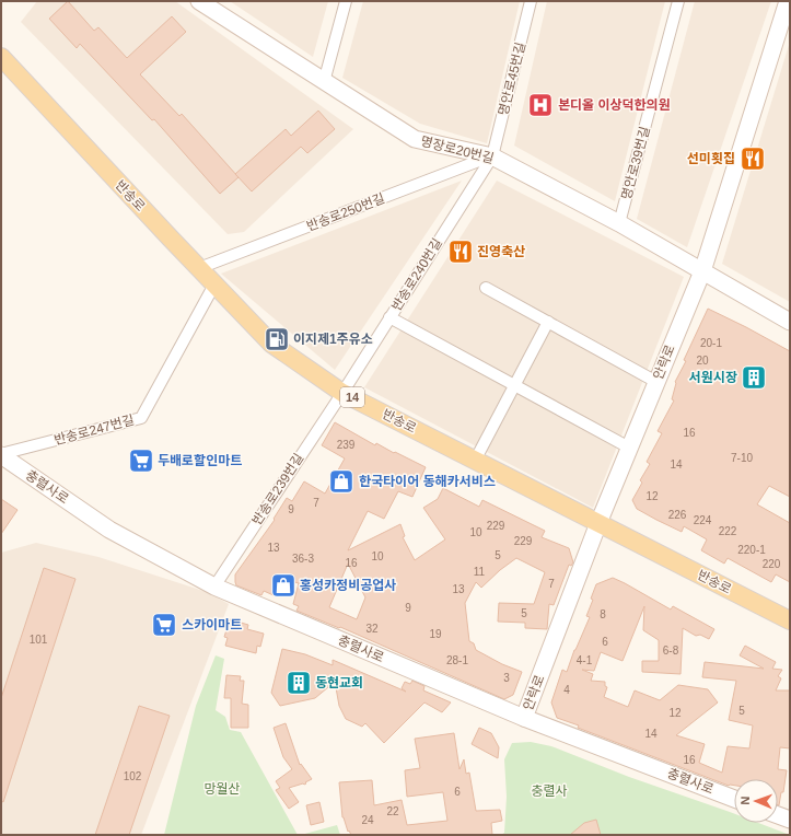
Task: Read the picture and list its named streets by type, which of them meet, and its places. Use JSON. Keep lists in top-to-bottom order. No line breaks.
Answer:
{"streets":{"main road":["반송로","14"],"street":["명안로45번길","명장로20번길","명안로39번길","반송로250번길","반송로240번길","안락로","반송로247번길","충렬사로","반송로239번길"]},"crossings":[["명안로45번길","명장로20번길"],["명안로45번길","반송로250번길"],["명안로45번길","반송로240번길"],["명장로20번길","명안로39번길"],["명장로20번길","반송로250번길"],["명장로20번길","반송로240번길"],["명장로20번길","안락로"],["반송로","반송로250번길"],["반송로","반송로240번길"],["반송로","안락로"],["반송로","반송로247번길"],["반송로","반송로239번길"],["반송로250번길","반송로240번길"],["반송로240번길","반송로239번길"],["안락로","충렬사로"],["반송로247번길","충렬사로"],["충렬사로","반송로239번길"]],"parks":["망월산","충렬사"],"places":{"hospital":["본디올 이상덕한의원"],"restaurant":["선미횟집","진영축산"],"fuel station":["이지제1주유소"],"building":["서원시장","동현교회"],"supermarket":["두배로할인마트","스카이마트"],"shop":["한국타이어 동해카서비스","홍성카정비공업사"]},"house_numbers":["20-1","20","16","239","7-10","14","12","7","9","226","224","229","222","10","229","13","220-1","5","10","36-3","16","220","11","7","13","9","5","8","32","19","101","6","6-8","28-1","4-1","3","4","5","12","14","16","102","6","22","24"],"north":"left"}
